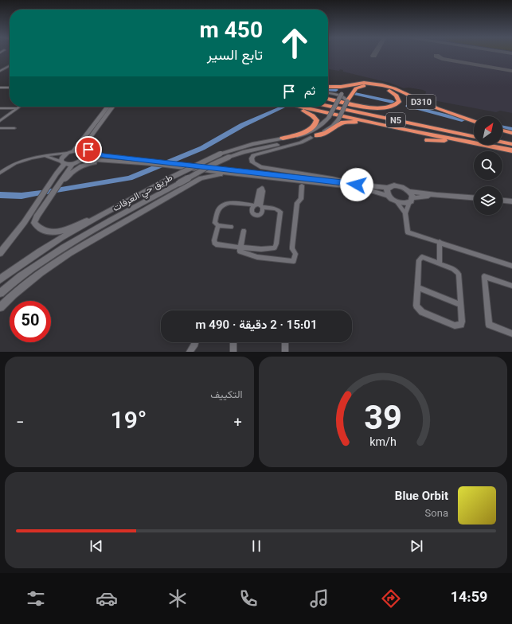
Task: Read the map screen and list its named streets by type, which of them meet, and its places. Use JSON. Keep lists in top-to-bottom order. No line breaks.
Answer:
{"streets":{"highway":["D310","N5"],"main road":["طريق حي العرفات"]},"crossings":[["D310","طريق حي العرفات"]],"north":"top right","page":{"turn":["450 m","تابع السير"],"then":"ثم","limit":"50","trip":"15:01 · 2 دقيقة · 490 m","tile":"التكييف","heat":["−","19°","+"],"song":["Blue Orbit","Sona"],"tabs":"14:59","gauge":["39","km/h"]}}
